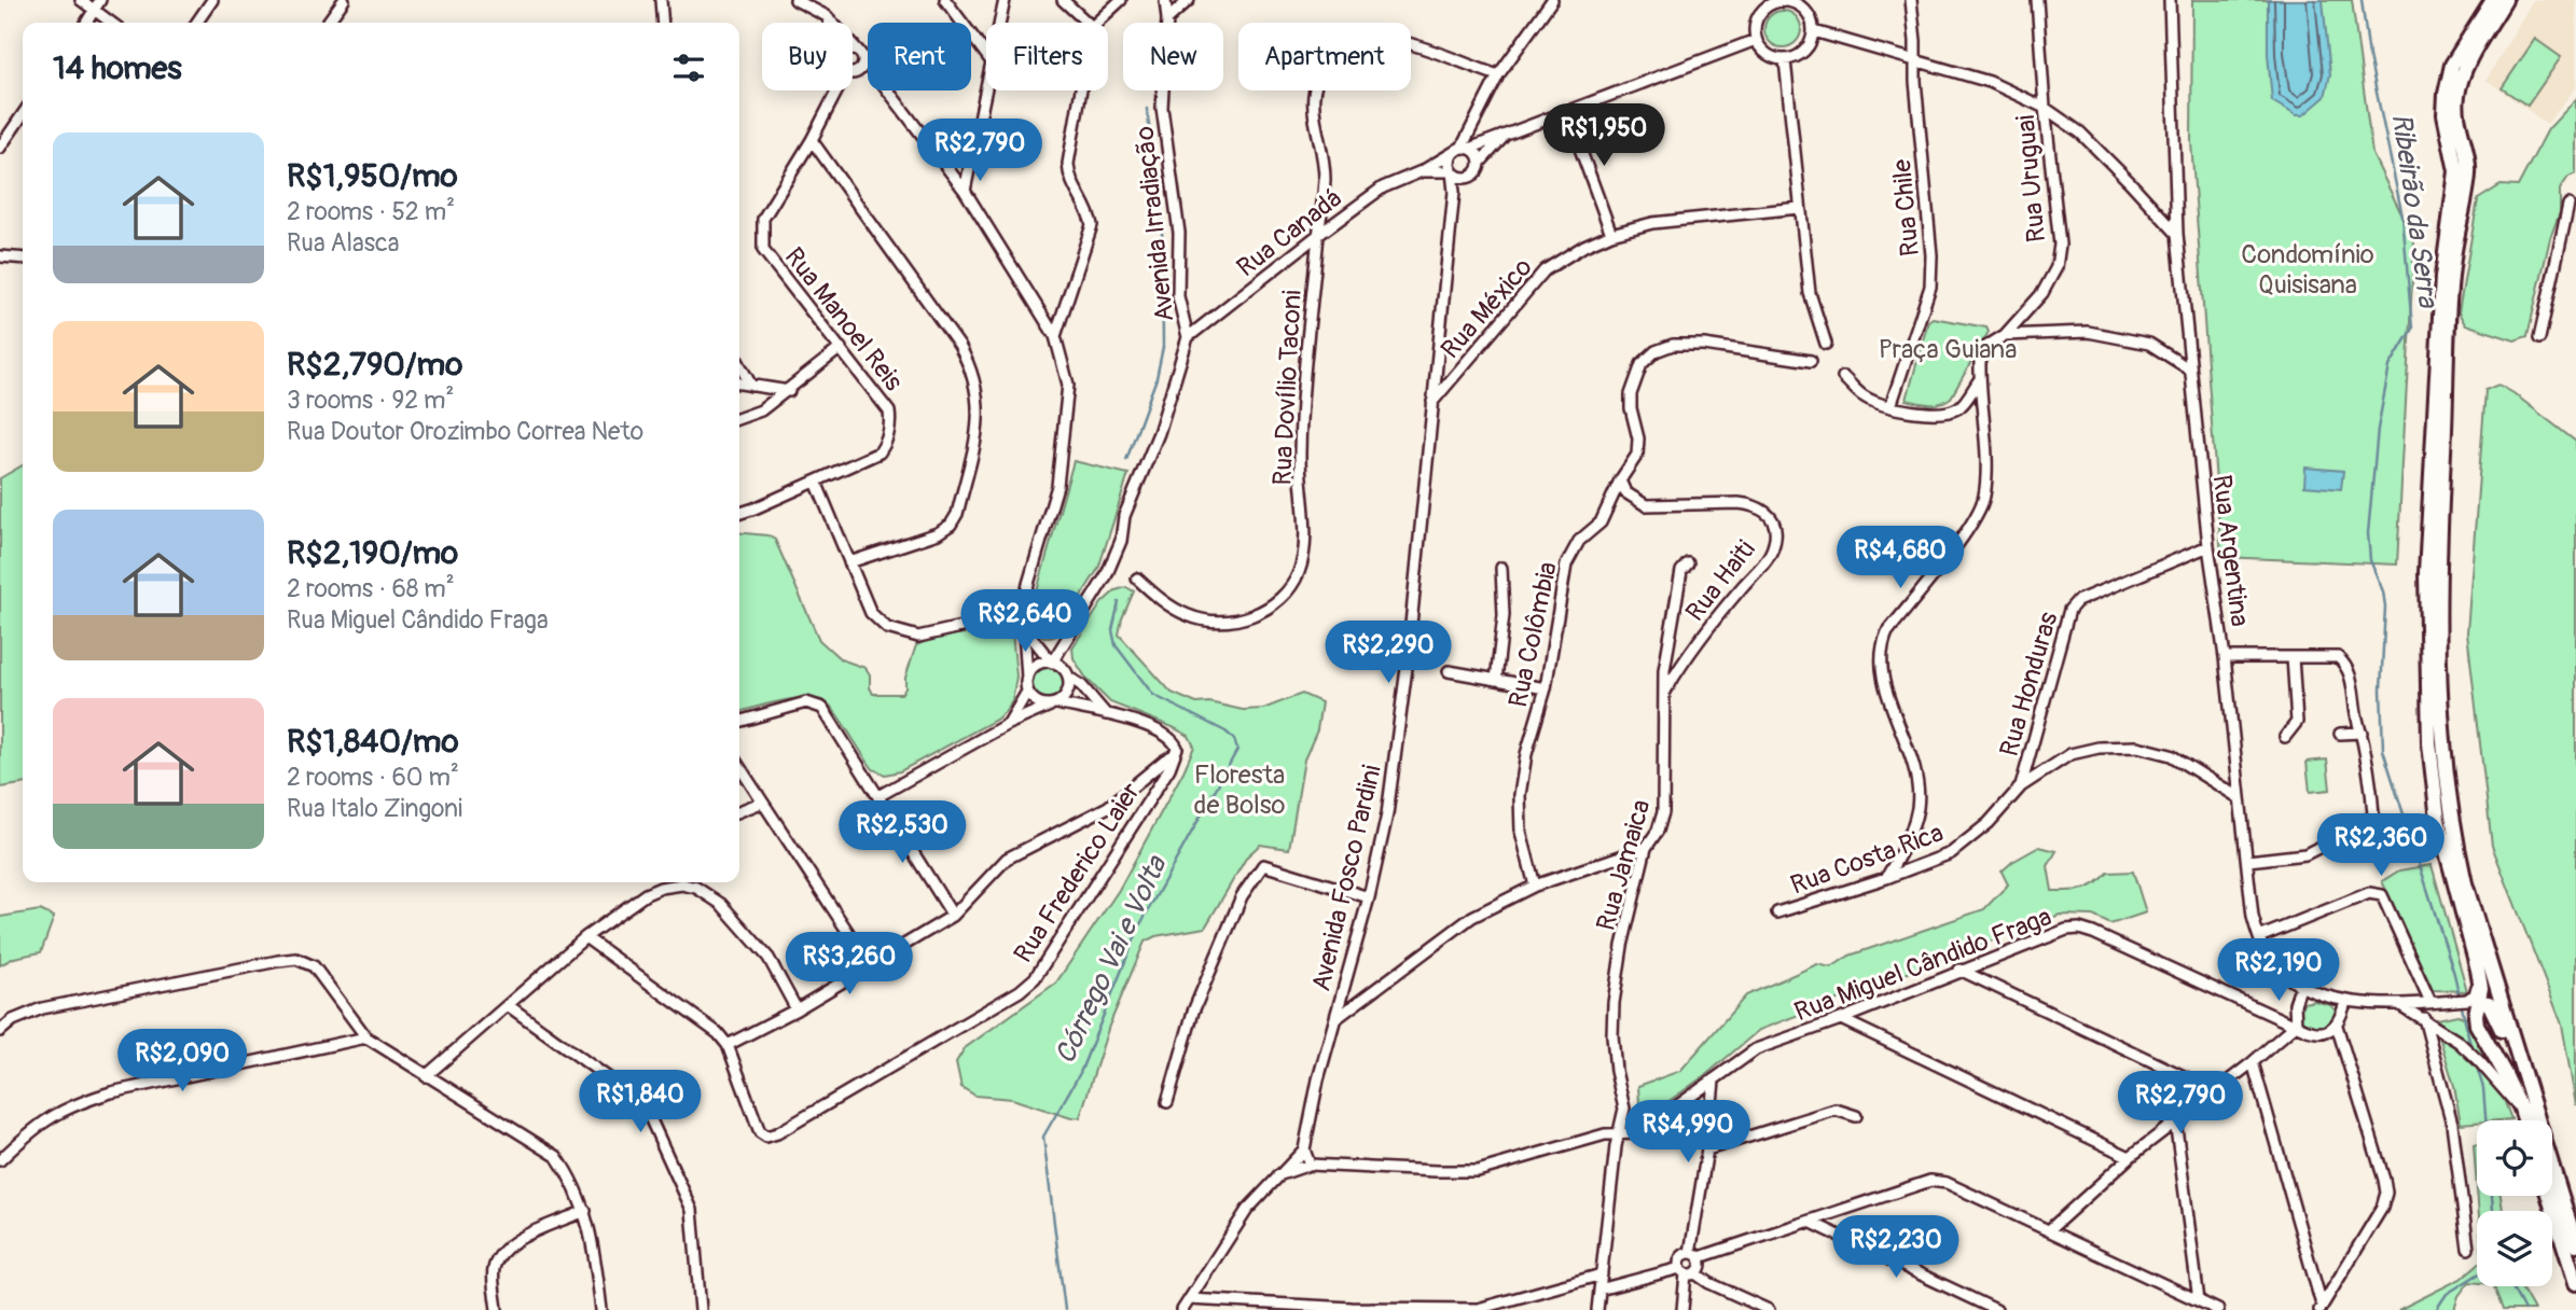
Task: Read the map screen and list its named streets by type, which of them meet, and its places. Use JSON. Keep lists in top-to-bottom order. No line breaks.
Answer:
{"streets":{"street":["Rua Uruguai","Rua Chile","Avenida Irradiação","Rua Canadá","Rua México","Rua Manoel Reis","Rua Dovílio Taconi","Rua Argentina","Rua Haiti","Rua Colômbia","Rua Honduras","Rua Costa Rica","Rua Jamaica","Rua Frederico Laier","Avenida Fosco Pardini","Rua Miguel Cândido Fraga"]},"crossings":[["Avenida Irradiação","Rua Canadá"],["Rua Canadá","Rua Dovílio Taconi"],["Rua México","Avenida Fosco Pardini"],["Rua Argentina","Rua Honduras"],["Rua Argentina","Rua Costa Rica"],["Rua Haiti","Rua Colômbia"],["Rua Haiti","Rua Jamaica"],["Rua Honduras","Rua Costa Rica"],["Rua Jamaica","Rua Miguel Cândido Fraga"]],"water":["Ribeirão da Serra","Córrego Vai e Volta"],"parks":["Condomínio Quisisana","Praça Guiana","Floresta de Bolso"],"page":{"chip":["Buy","Rent","Filters","New","Apartment"],"heading":"14 homes","price":["R$1,950","R$2,790","R$4,680","R$2,640","R$2,290","R$2,530","R$2,360","R$3,260","R$2,190","R$2,090","R$1,840","R$2,790","R$4,990","R$2,230"],"list":[{"name":"R$1,950/mo","note":"2 rooms · 52 m² · Rua Alasca"},{"name":"R$2,790/mo","note":"3 rooms · 92 m² · Rua Doutor Orozimbo Correa Neto"},{"name":"R$2,190/mo","note":"2 rooms · 68 m² · Rua Miguel Cândido Fraga"},{"name":"R$1,840/mo","note":"2 rooms · 60 m² · Rua Italo Zingoni"}]}}
